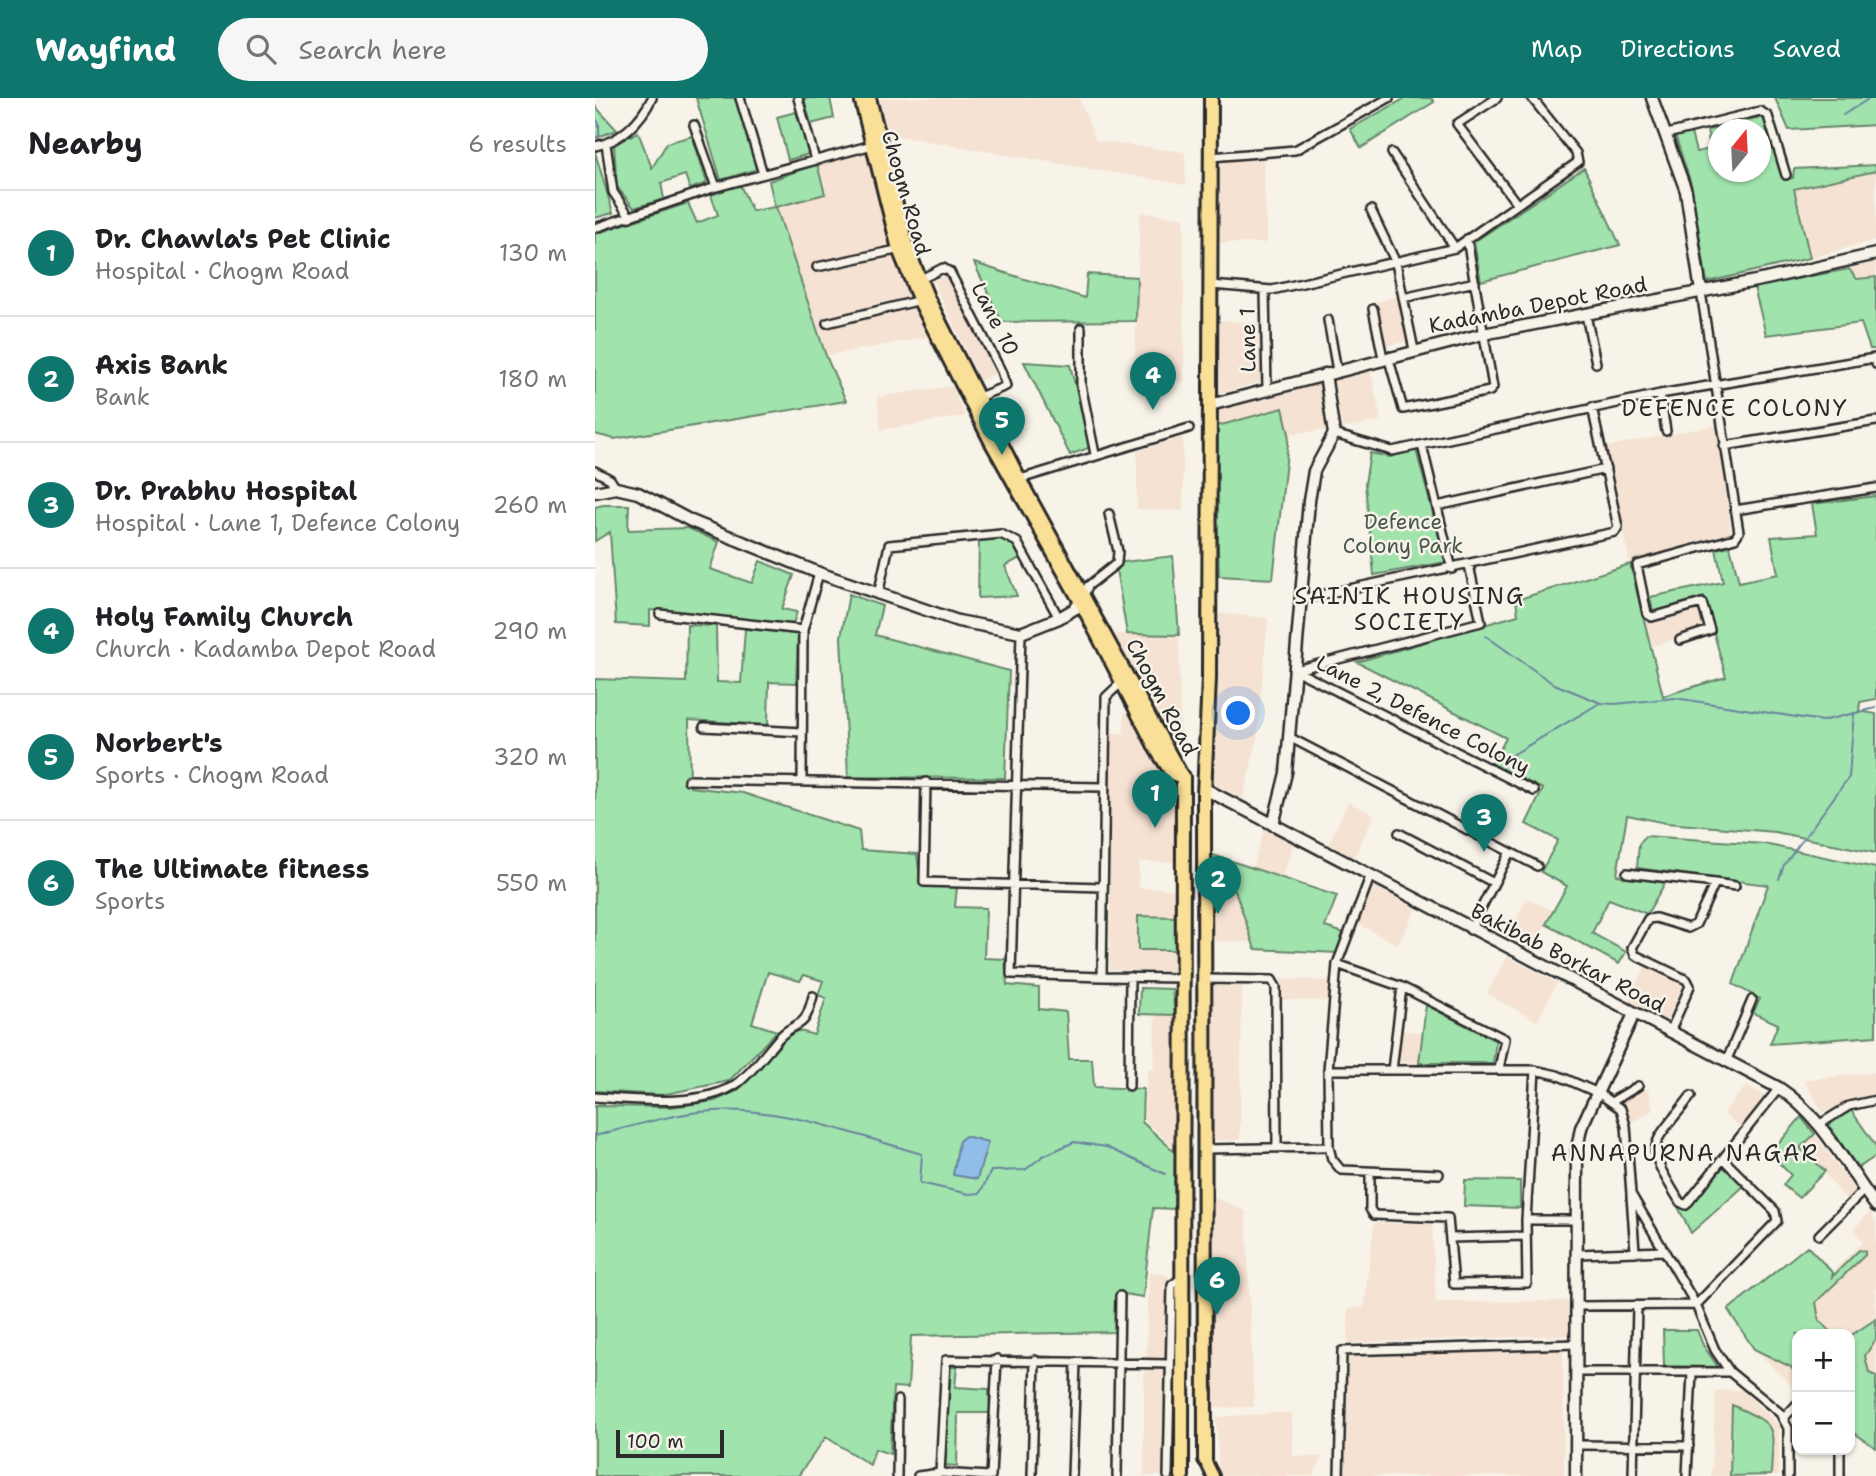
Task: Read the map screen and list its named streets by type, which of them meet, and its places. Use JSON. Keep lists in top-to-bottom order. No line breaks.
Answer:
{"streets":{"highway":["Chogm Road"],"street":["Kadamba Depot Road","Lane 10","Lane 1","Lane 2, Defence Colony","Bakibab Borkar Road"]},"crossings":[["Chogm Road","Lane 10"],["Kadamba Depot Road","Lane 1"]],"districts":["DEFENCE COLONY","SAINIK HOUSING SOCIETY","ANNAPURNA NAGAR"],"parks":["Defence Colony Park"],"scale_bar":"100 m","north":"top","page":{"header":"Wayfind","search":"Search here","nav":["Map","Directions","Saved"],"heading":["Nearby","6 results"],"list":[{"mark":"1","name":"Dr. Chawla's Pet Clinic","note":"Hospital · Chogm Road","value":"130 m"},{"mark":"2","name":"Axis Bank","note":"Bank","value":"180 m"},{"mark":"3","name":"Dr. Prabhu Hospital","note":"Hospital · Lane 1, Defence Colony","value":"260 m"},{"mark":"4","name":"Holy Family Church","note":"Church · Kadamba Depot Road","value":"290 m"},{"mark":"5","name":"Norbert's","note":"Sports · Chogm Road","value":"320 m"},{"mark":"6","name":"The Ultimate fitness","note":"Sports","value":"550 m"}],"pins":["4","5","1","3","2","6"],"map_buttons":["+","−"],"scale":"100 m"}}
